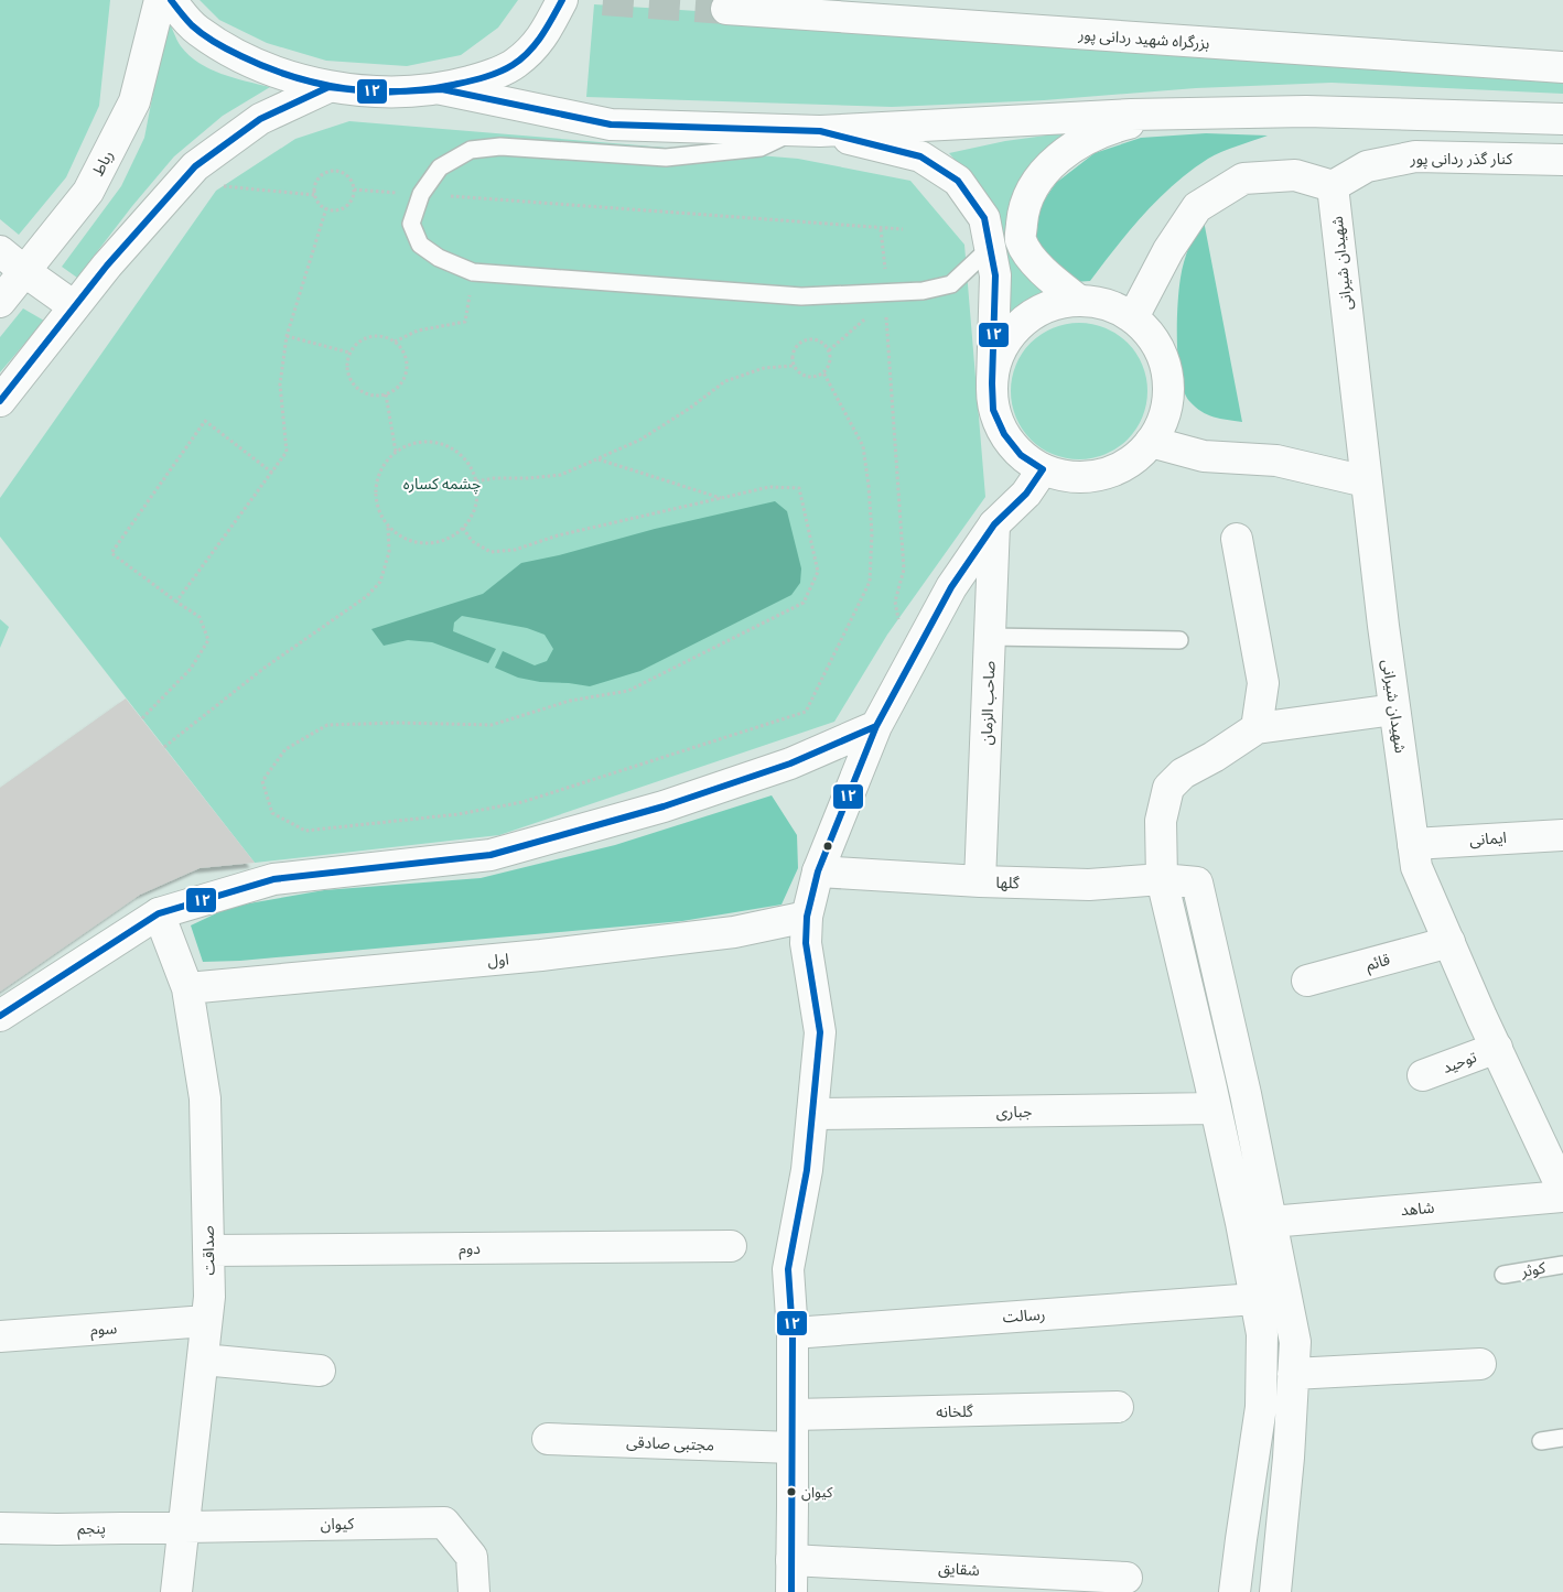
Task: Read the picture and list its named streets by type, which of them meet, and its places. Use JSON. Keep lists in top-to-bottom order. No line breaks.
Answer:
{"streets":{"main road":["بزرگراه شهید ردانی پور","کنار گذر ردانی پور","رباط","شهیدان شیرانی","صاحب الزمان","ایمانی","گلها","اول","قائم","توحید","جباری","شاهد","دوم","صداقت","رسالت","سوم","گلخانه","مجتبی صادقی","کیوان","پنجم","شقایق"],"lane":["کوثر"]},"crossings":[["کنار گذر ردانی پور","شهیدان شیرانی"],["شهیدان شیرانی","ایمانی"],["شهیدان شیرانی","قائم"],["شهیدان شیرانی","توحید"],["شهیدان شیرانی","شاهد"],["صاحب الزمان","گلها"],["گلها","شاهد"],["اول","صداقت"],["دوم","صداقت"],["صداقت","سوم"],["صداقت","کیوان"],["صداقت","پنجم"],["کیوان","پنجم"]],"parks":["چشمه کساره"],"places":["کیوان"],"lines":["transit line ۱۲"]}
